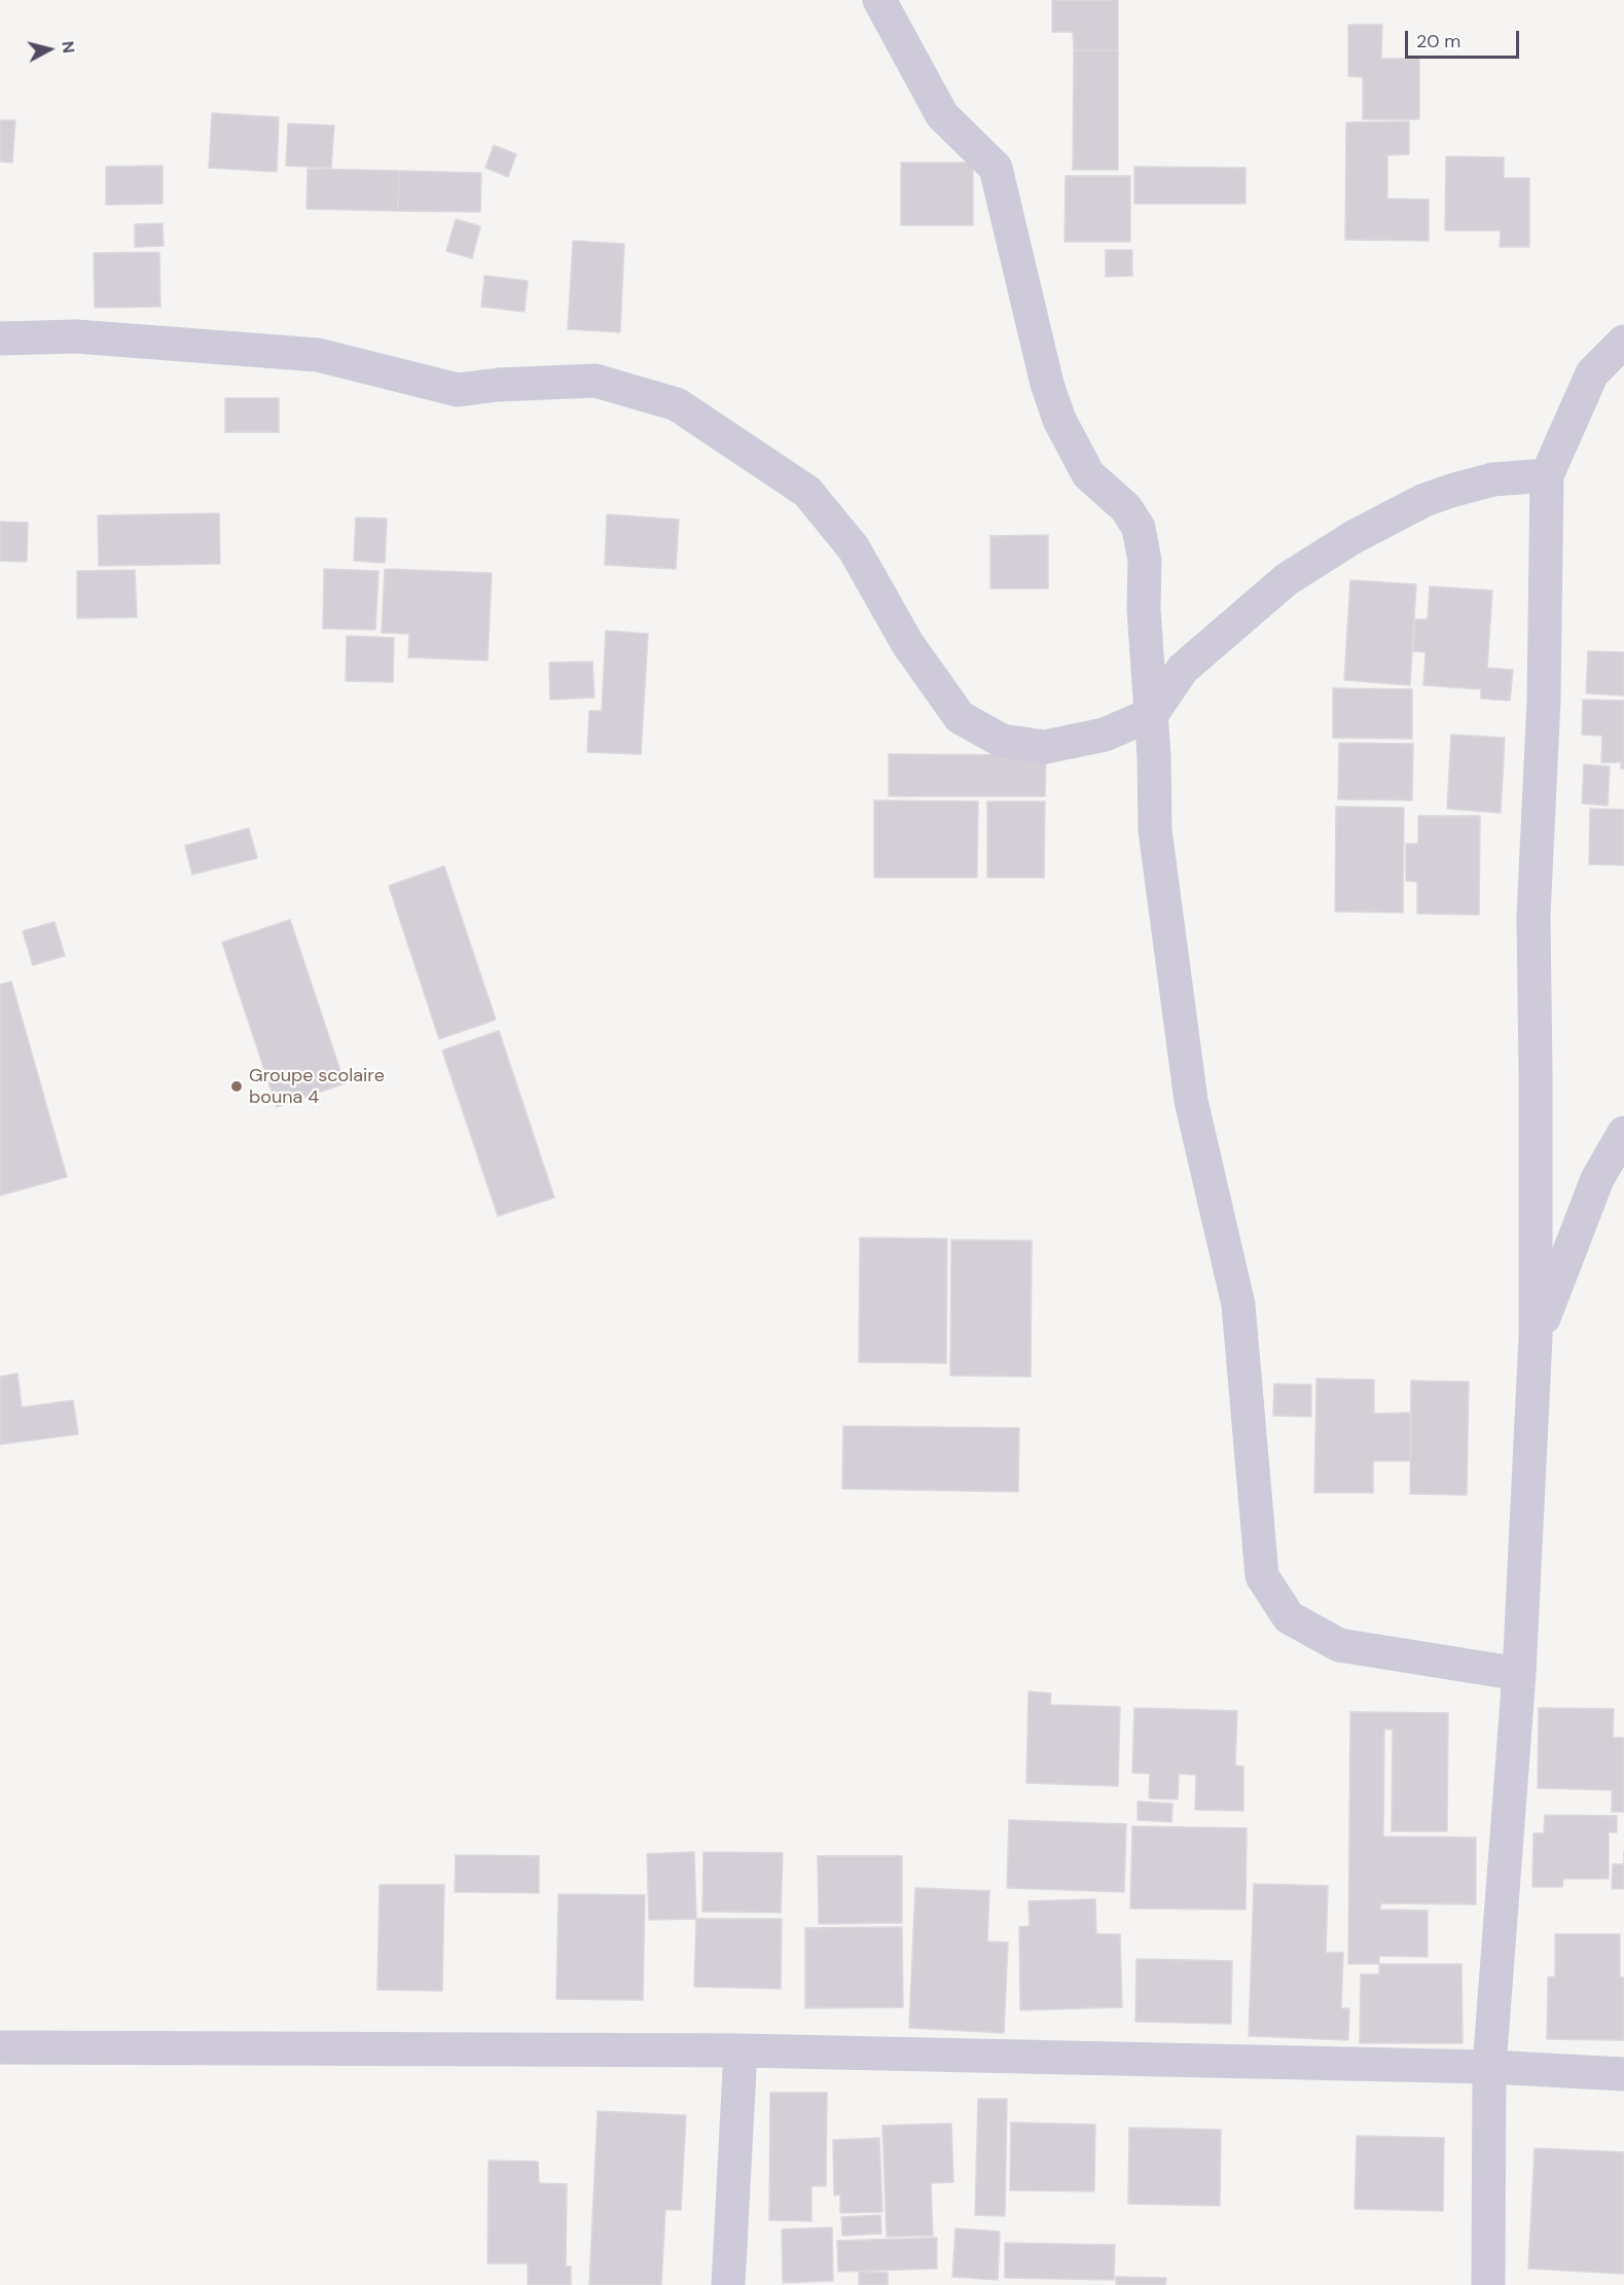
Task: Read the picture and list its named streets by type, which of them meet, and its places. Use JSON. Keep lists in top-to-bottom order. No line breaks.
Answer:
{"places":["Groupe scolaire bouna 4"],"scale_bar":"20 m","north":"right"}
